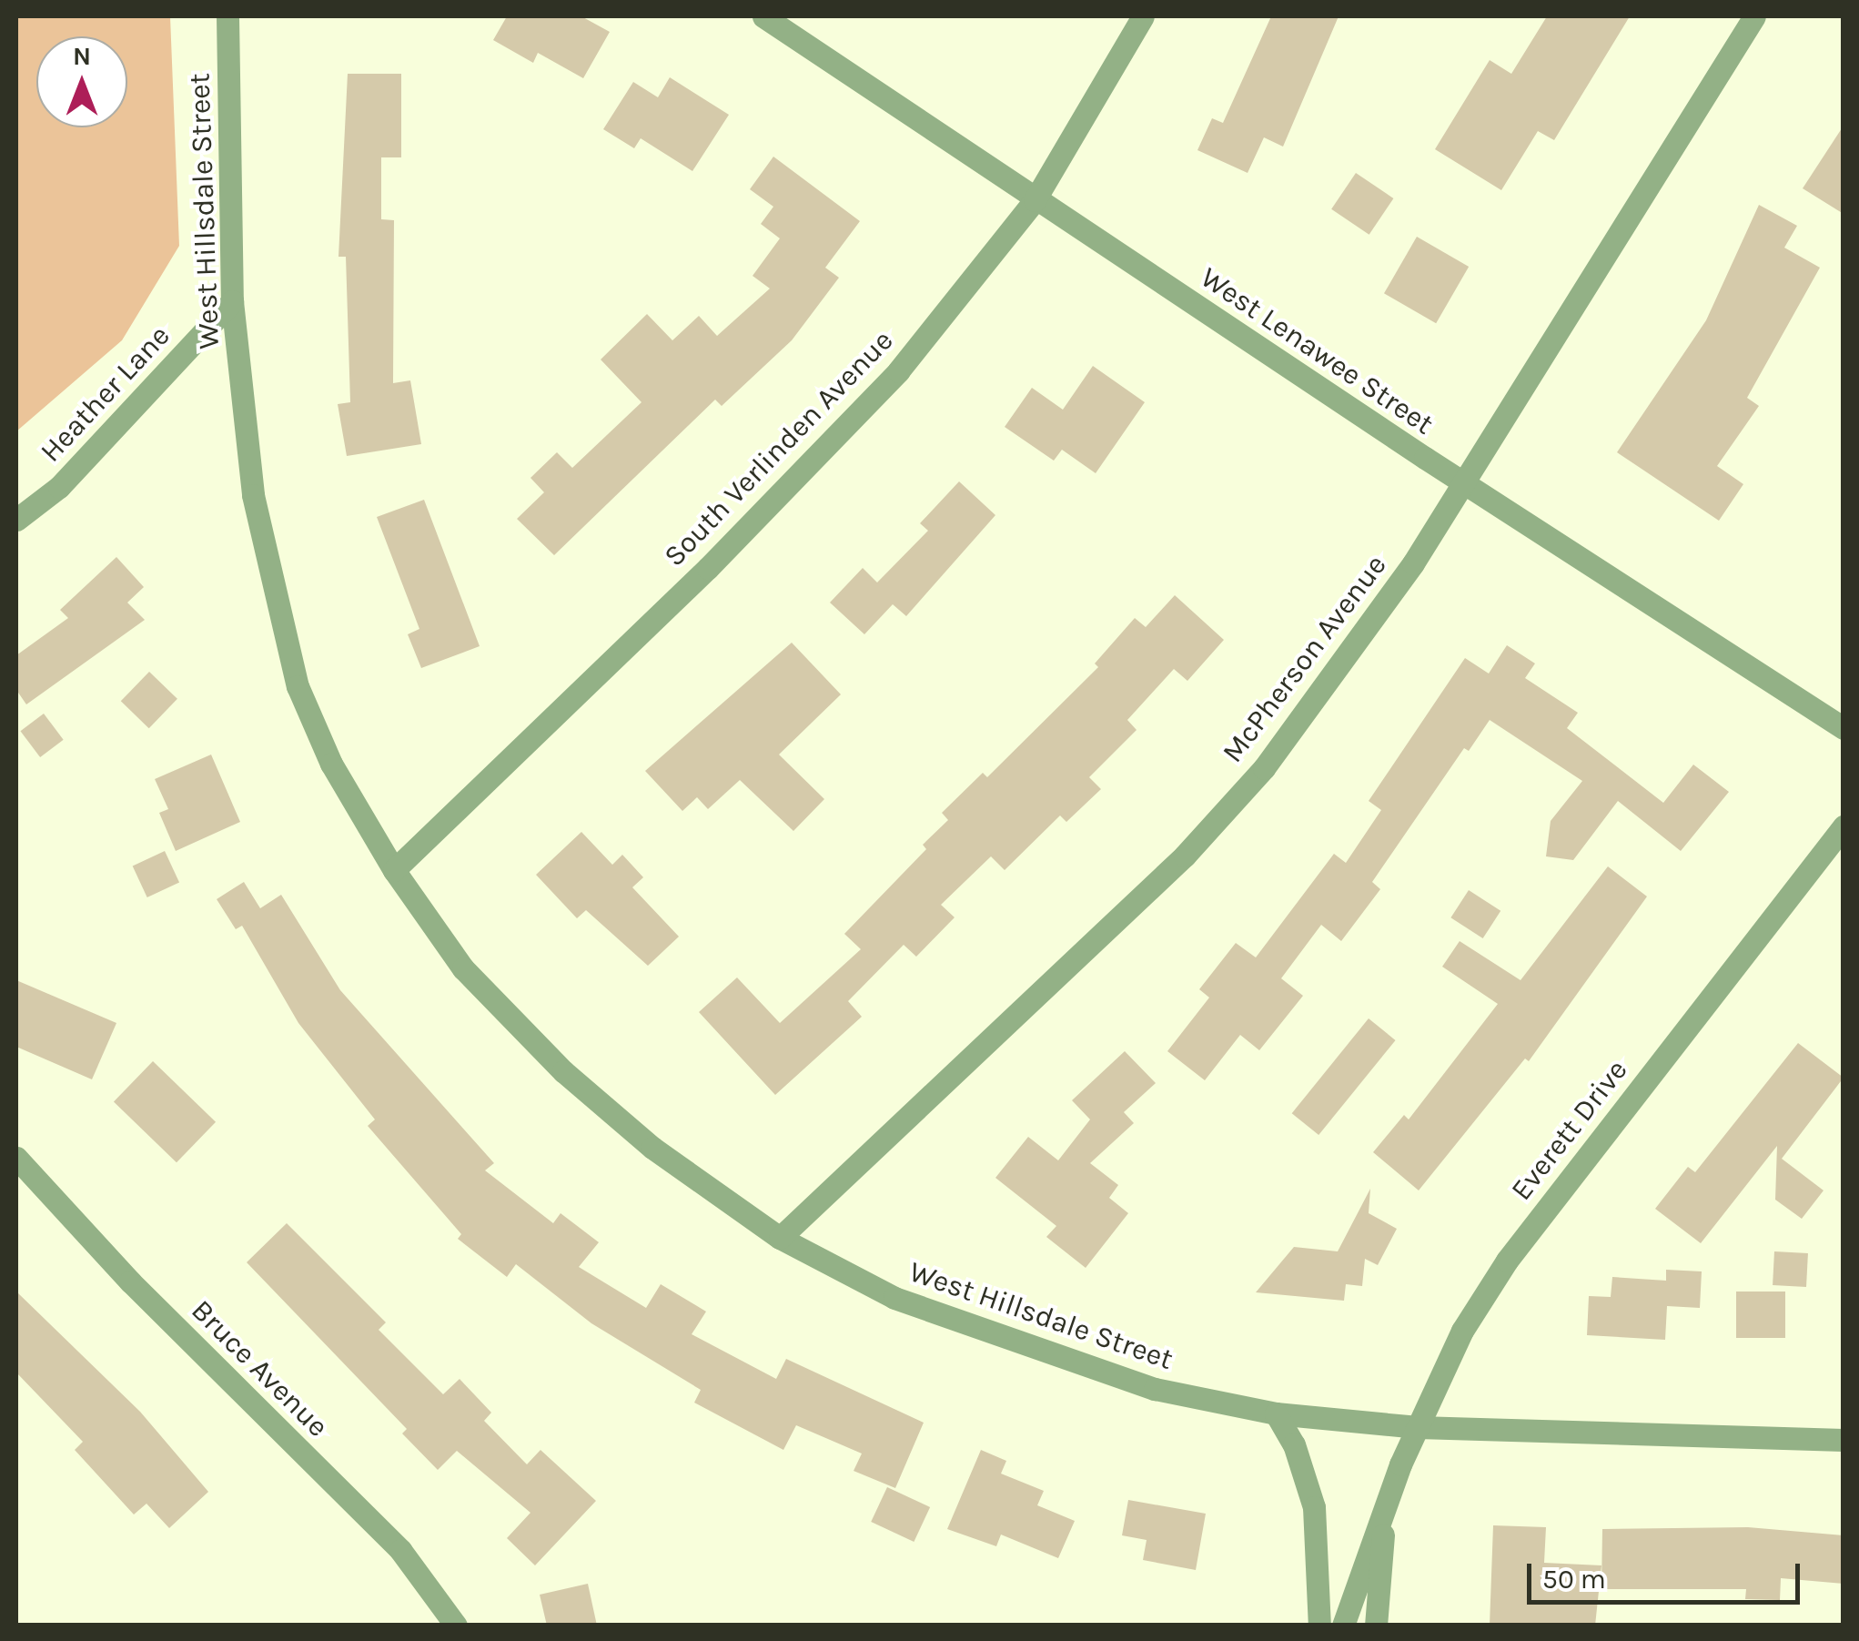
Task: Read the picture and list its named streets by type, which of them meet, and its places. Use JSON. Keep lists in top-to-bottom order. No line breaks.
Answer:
{"streets":{"street":["West Hillsdale Street","West Lenawee Street","Heather Lane","South Verlinden Avenue","McPherson Avenue","Everett Drive","Bruce Avenue"]},"crossings":[["West Hillsdale Street","Heather Lane"],["West Hillsdale Street","South Verlinden Avenue"],["West Hillsdale Street","McPherson Avenue"],["West Hillsdale Street","Everett Drive"],["West Lenawee Street","South Verlinden Avenue"],["West Lenawee Street","McPherson Avenue"]],"scale_bar":"50 m","north":"top"}
